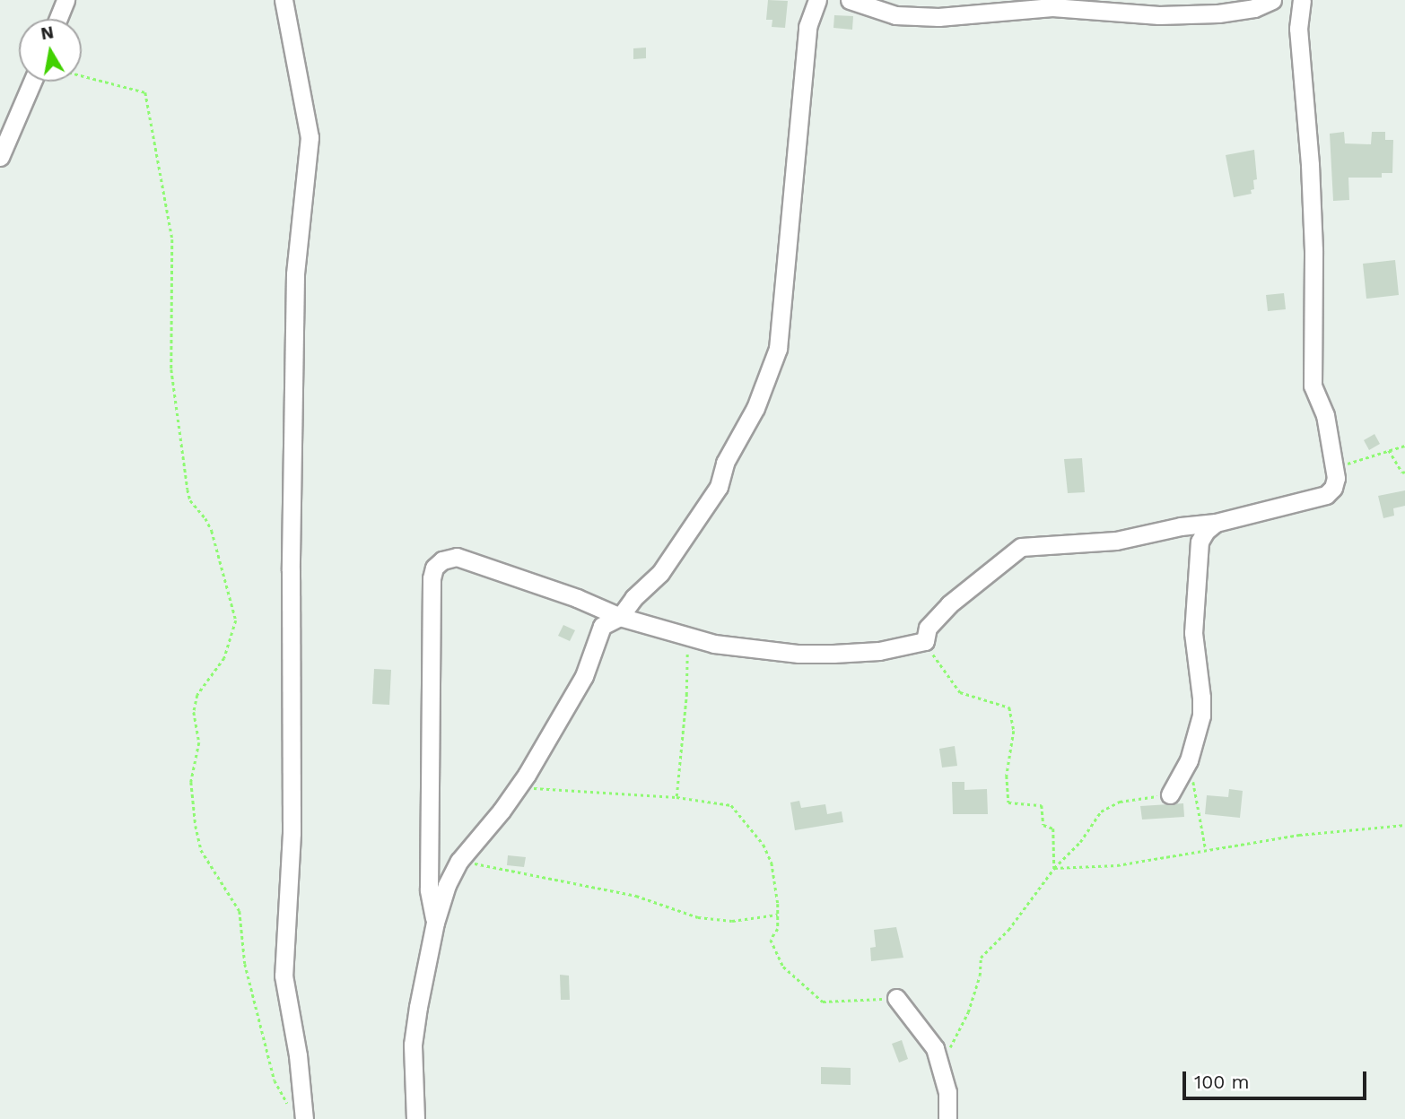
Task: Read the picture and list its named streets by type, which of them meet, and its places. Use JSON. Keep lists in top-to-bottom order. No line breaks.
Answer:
{"scale_bar":"100 m","north":"top"}
